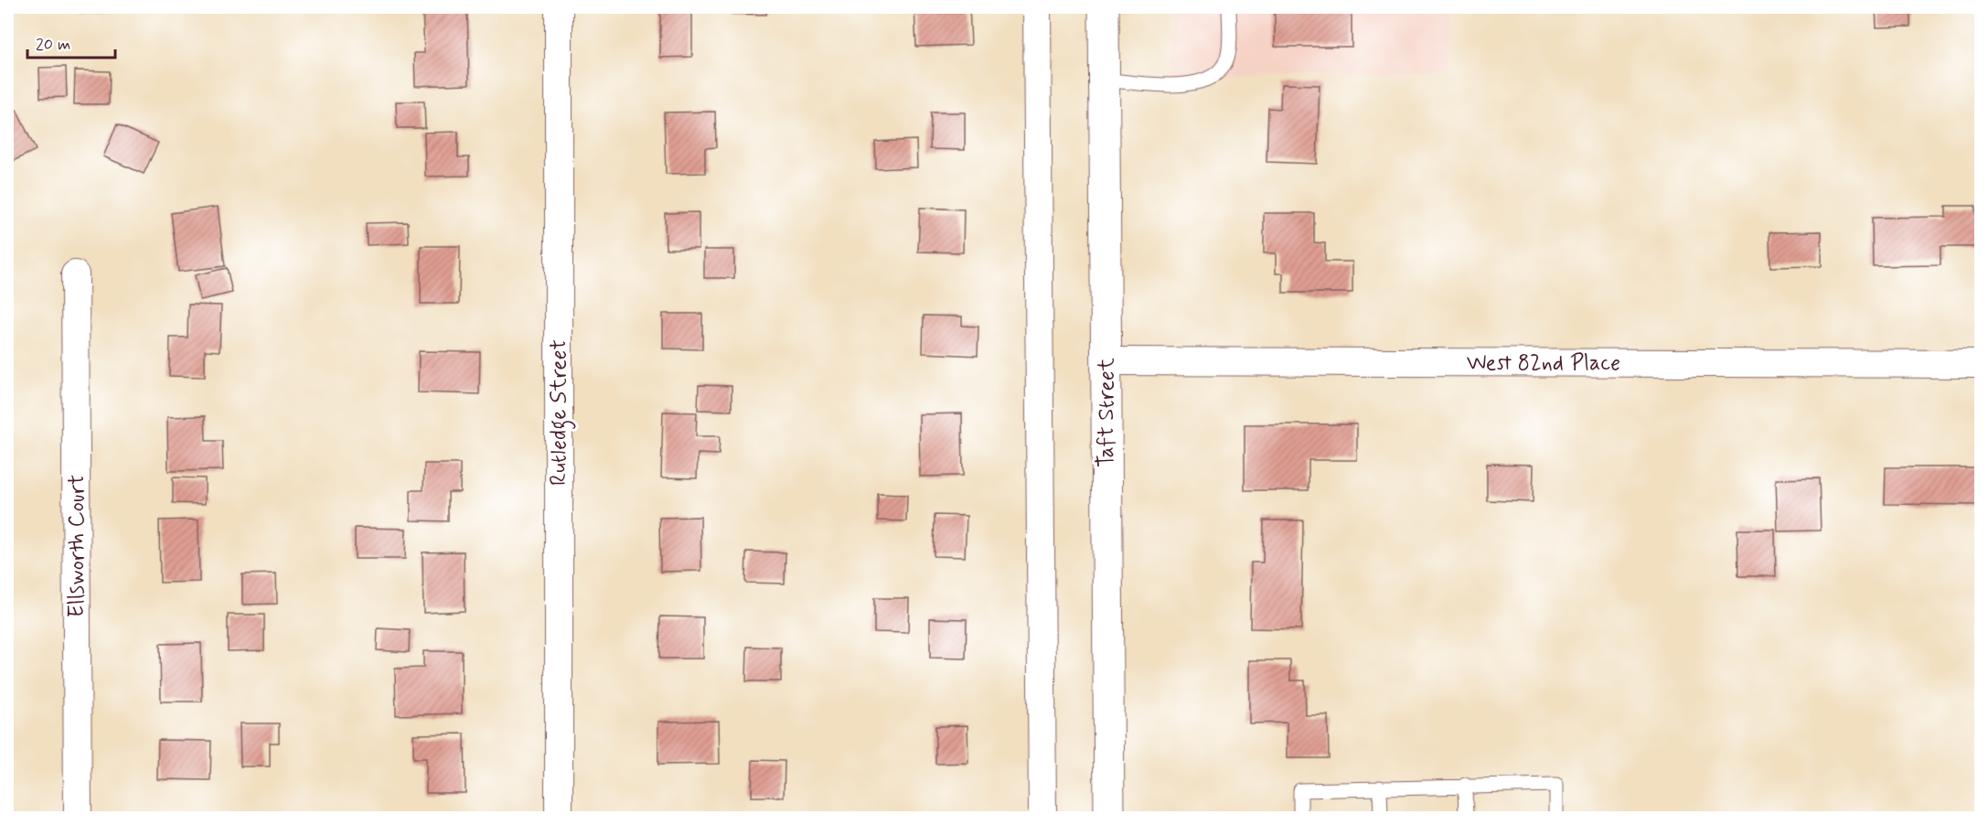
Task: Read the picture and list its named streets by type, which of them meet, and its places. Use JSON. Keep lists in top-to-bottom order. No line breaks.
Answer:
{"streets":{"main road":["Taft Street"],"street":["West 82nd Place","Rutledge Street","Ellsworth Court"]},"crossings":[["West 82nd Place","Taft Street"]],"scale_bar":"20 m"}
